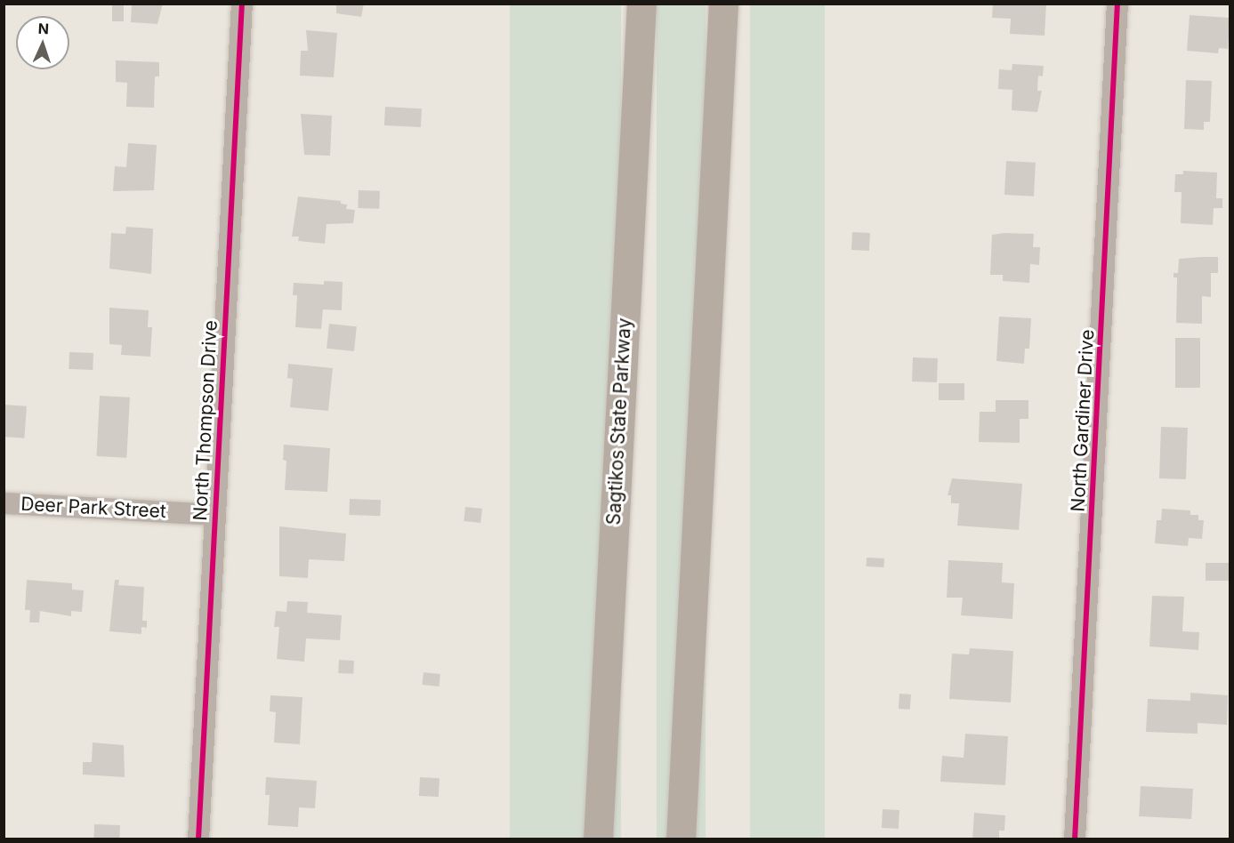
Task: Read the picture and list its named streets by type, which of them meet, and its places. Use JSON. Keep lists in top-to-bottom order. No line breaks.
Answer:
{"streets":{"highway":["Sagtikos State Parkway"],"street":["North Thompson Drive","North Gardiner Drive","Deer Park Street"]},"crossings":[["North Thompson Drive","Deer Park Street"]],"north":"top"}
